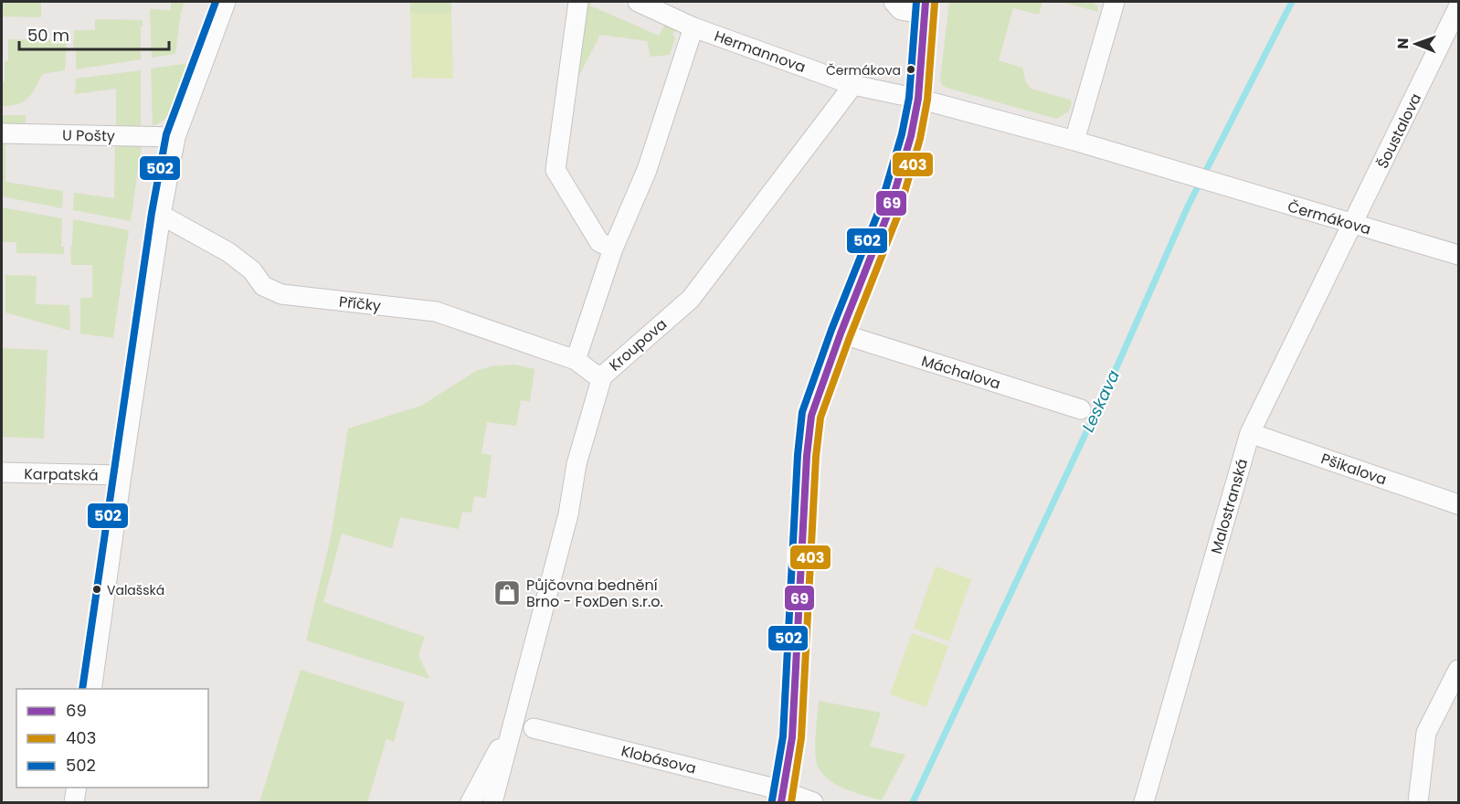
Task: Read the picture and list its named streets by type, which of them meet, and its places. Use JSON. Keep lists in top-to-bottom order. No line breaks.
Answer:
{"streets":{"street":["Hermannova","Šoustalova","U Pošty","Čermákova","Příčky","Kroupova","Máchalova","Pšikalova","Karpatská","Malostranská","Klobásova"]},"crossings":[["Hermannova","Čermákova"],["Hermannova","Kroupova"],["Šoustalova","Čermákova"],["Šoustalova","Malostranská"],["Čermákova","Malostranská"],["Příčky","Kroupova"],["Pšikalova","Malostranská"]],"water":["Leskava"],"places":{"other":["Čermákova","Valašská"],"shop":["Půjčovna bednění Brno - FoxDen s.r.o."]},"lines":["transit line 69","transit line 502","transit line 403"],"legend":["69","403","502"],"scale_bar":"50 m","north":"left"}
